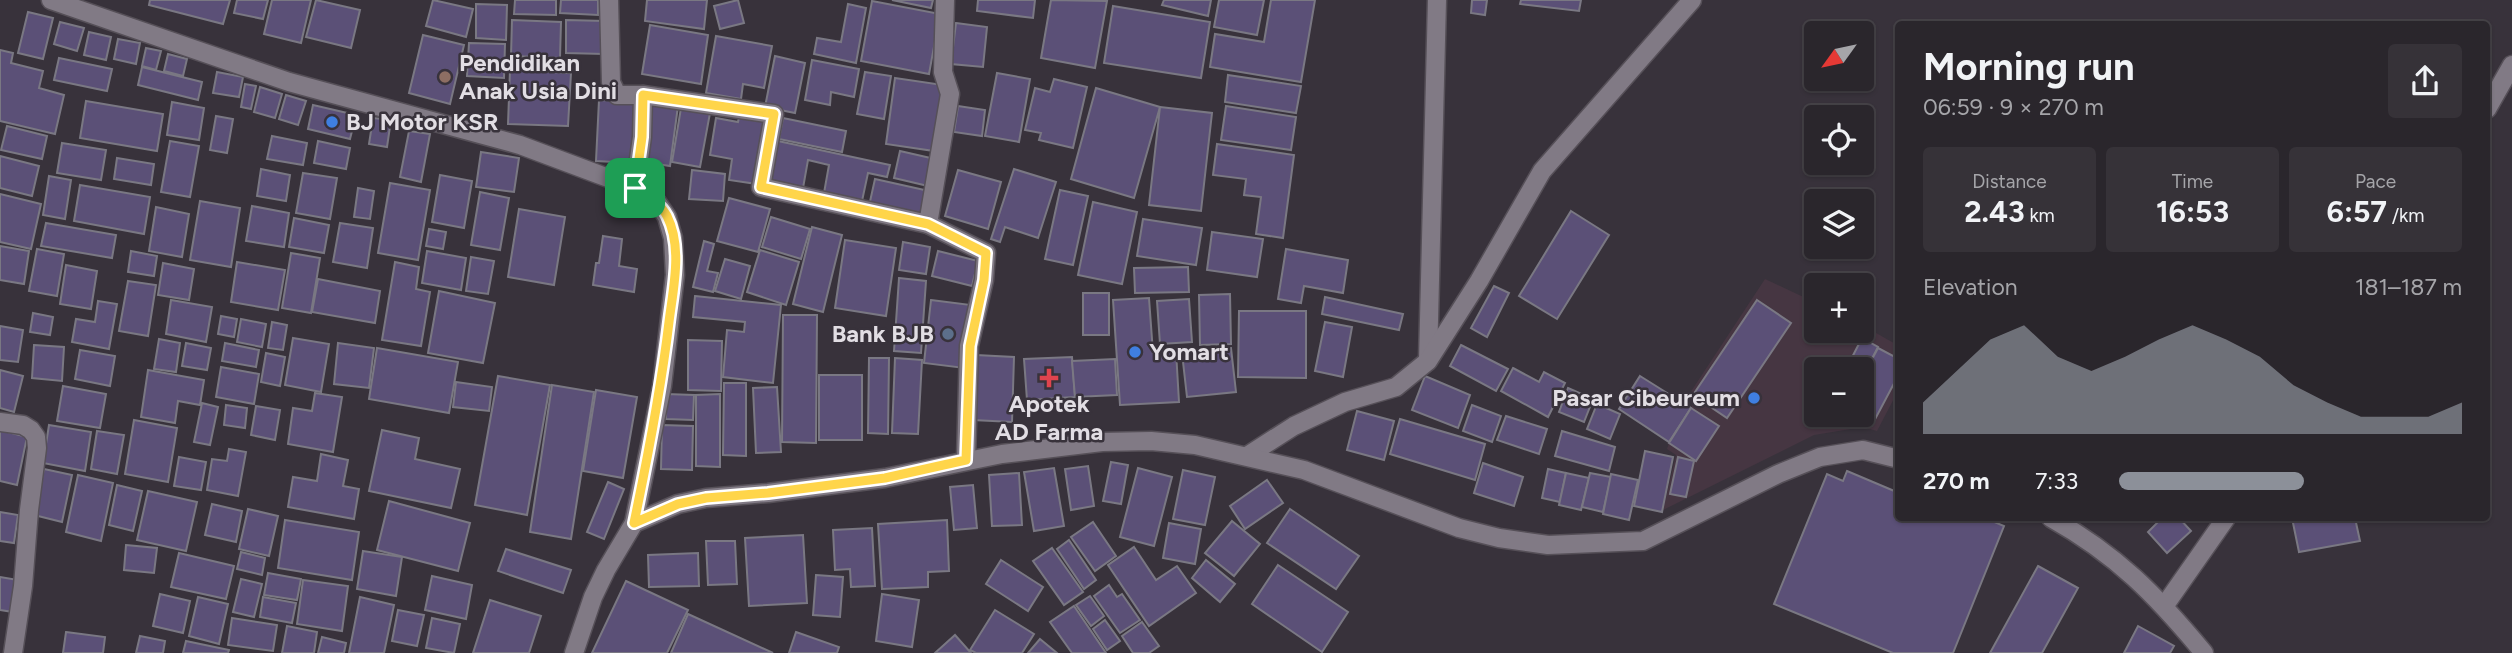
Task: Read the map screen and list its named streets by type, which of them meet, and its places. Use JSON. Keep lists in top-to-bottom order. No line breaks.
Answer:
{"places":{"other":["Pendidikan Anak Usia Dini","BJ Motor KSR","Bank BJB","Yomart","Pasar Cibeureum"],"health":["Apotek AD Farma"]},"north":"bottom left","page":{"map_buttons":["+","−"],"heading":["Morning run","06:59 · 9 × 270 m"],"stats":[["Distance","2.43 km"],["Time","16:53"],["Pace","6:57 /km"]],"chart":["Elevation","181–187 m"],"list":[{"name":"270 m","note":"7:33"}]}}
